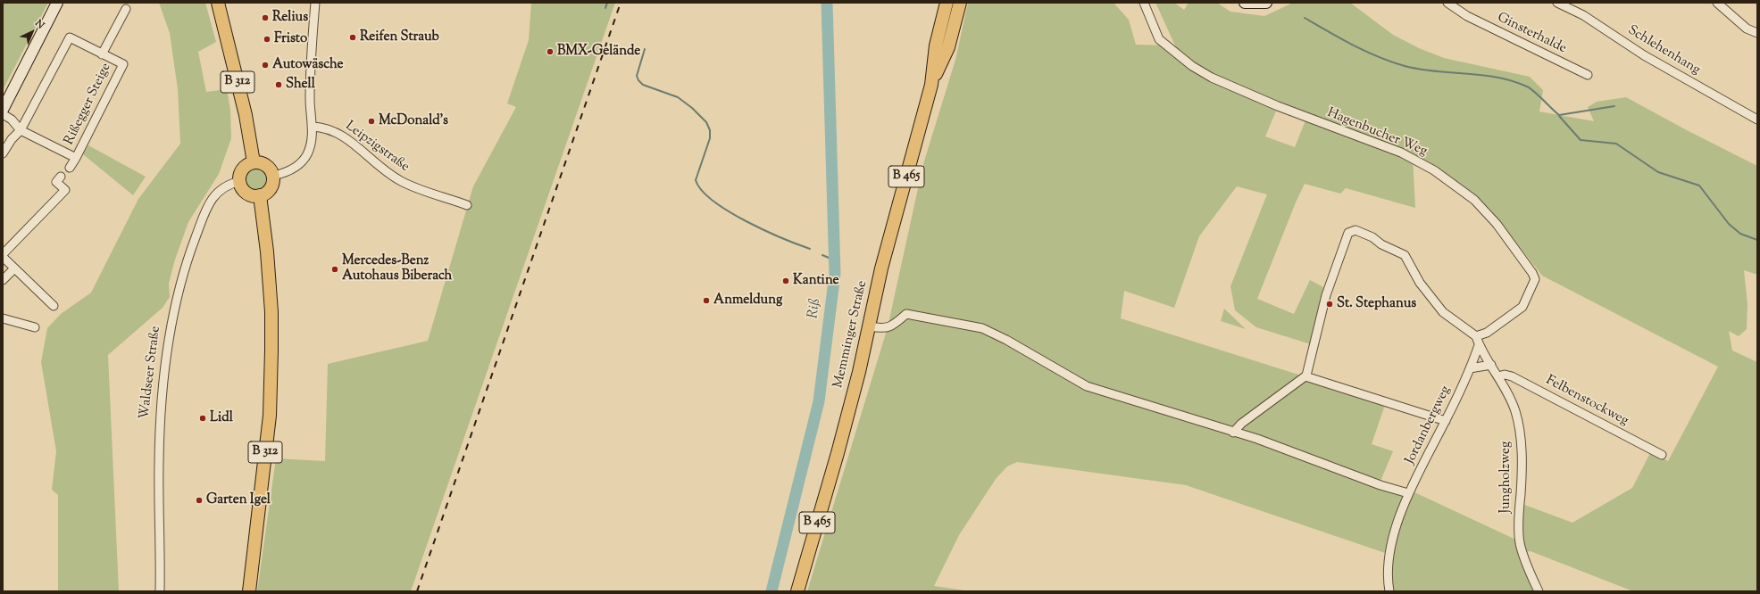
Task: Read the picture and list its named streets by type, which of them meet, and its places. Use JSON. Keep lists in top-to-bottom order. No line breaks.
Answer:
{"streets":{"main road":["B 312","B 465","Memminger Straße"],"street":["Ginsterhalde","Schlehenhang","Rißegger Steige","Hagenbucher Weg","Leipzigstraße","Waldseer Straße","Felbenstockweg","Jordanbergweg","Jungholzweg"]},"crossings":[["B 312","Waldseer Straße"],["Hagenbucher Weg","Jungholzweg"],["Felbenstockweg","Jungholzweg"],["Jordanbergweg","Jungholzweg"]],"water":["Riß"],"places":["Relius","Reifen Straub","Fristo","BMX-Gelände","Autowäsche","Shell","McDonald's","Mercedes-Benz Autohaus Biberach","Kantine","Anmeldung","St. Stephanus","Lidl","Garten Igel"],"north":"top right"}
